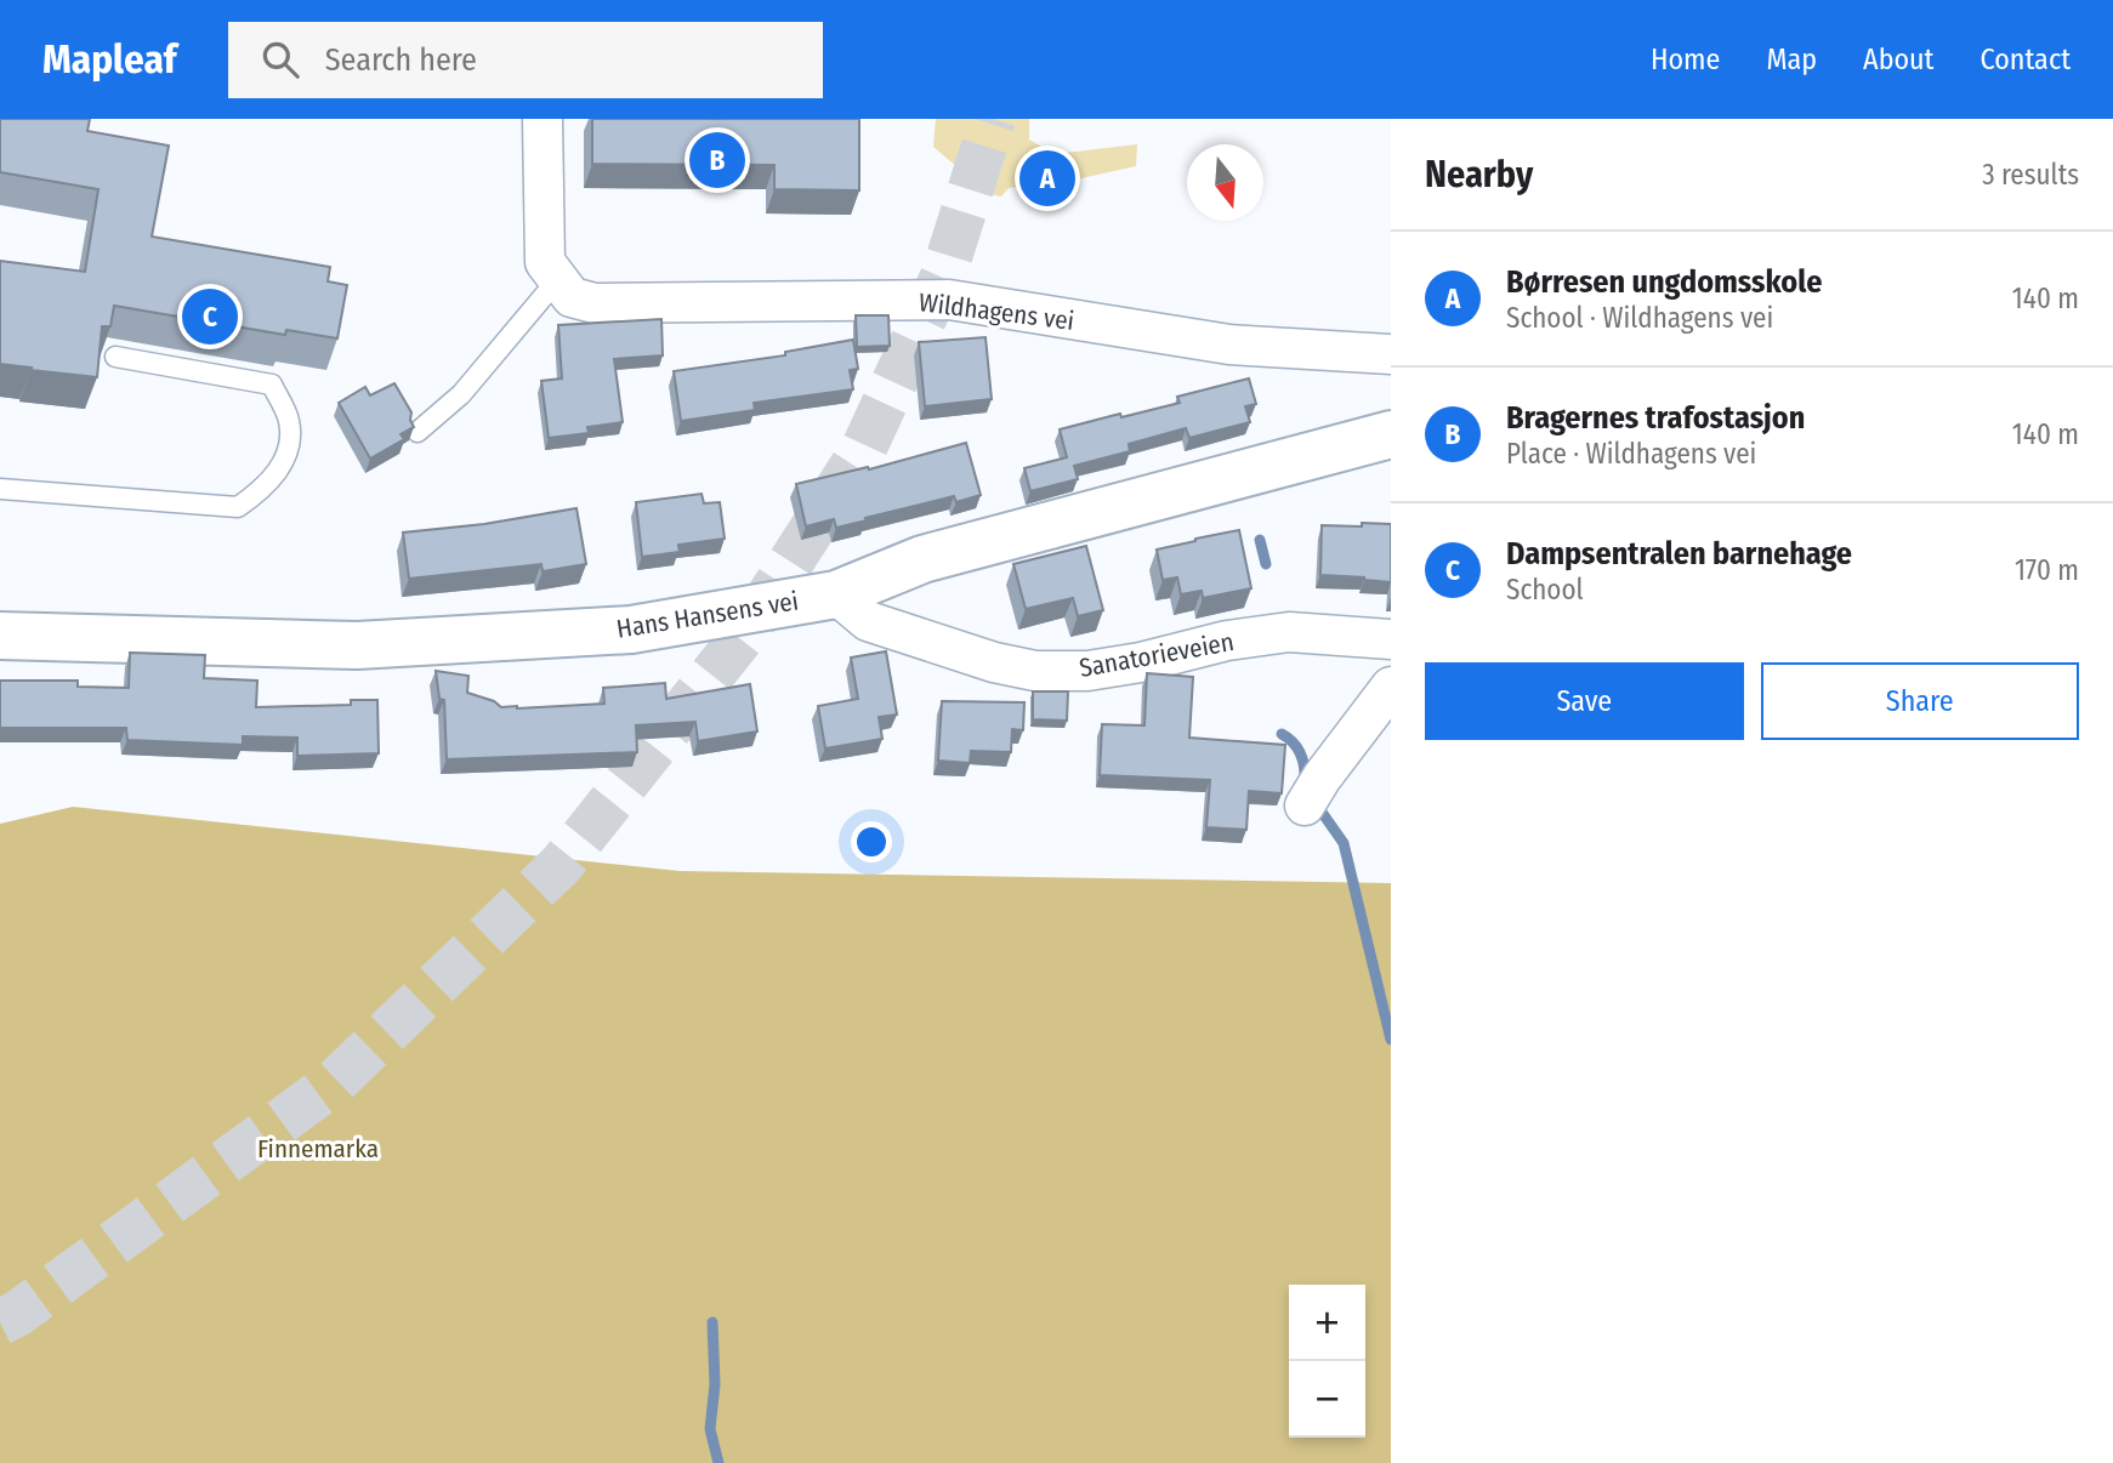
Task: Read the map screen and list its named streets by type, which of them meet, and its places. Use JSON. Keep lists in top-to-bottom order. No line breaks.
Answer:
{"streets":{"main road":["Hans Hansens vei"],"street":["Wildhagens vei","Sanatorieveien"]},"crossings":[["Hans Hansens vei","Sanatorieveien"]],"parks":["Finnemarka"],"north":"bottom","page":{"header":"Mapleaf","search":"Search here","nav":["Home","Map","About","Contact"],"heading":["Nearby","3 results"],"pins":["B","A","C"],"list":[{"mark":"A","name":"Børresen ungdomsskole","note":"School · Wildhagens vei","value":"140 m"},{"mark":"B","name":"Bragernes trafostasjon","note":"Place · Wildhagens vei","value":"140 m"},{"mark":"C","name":"Dampsentralen barnehage","note":"School","value":"170 m"}],"buttons":["Save","Share"],"map_buttons":["+","−"]}}
